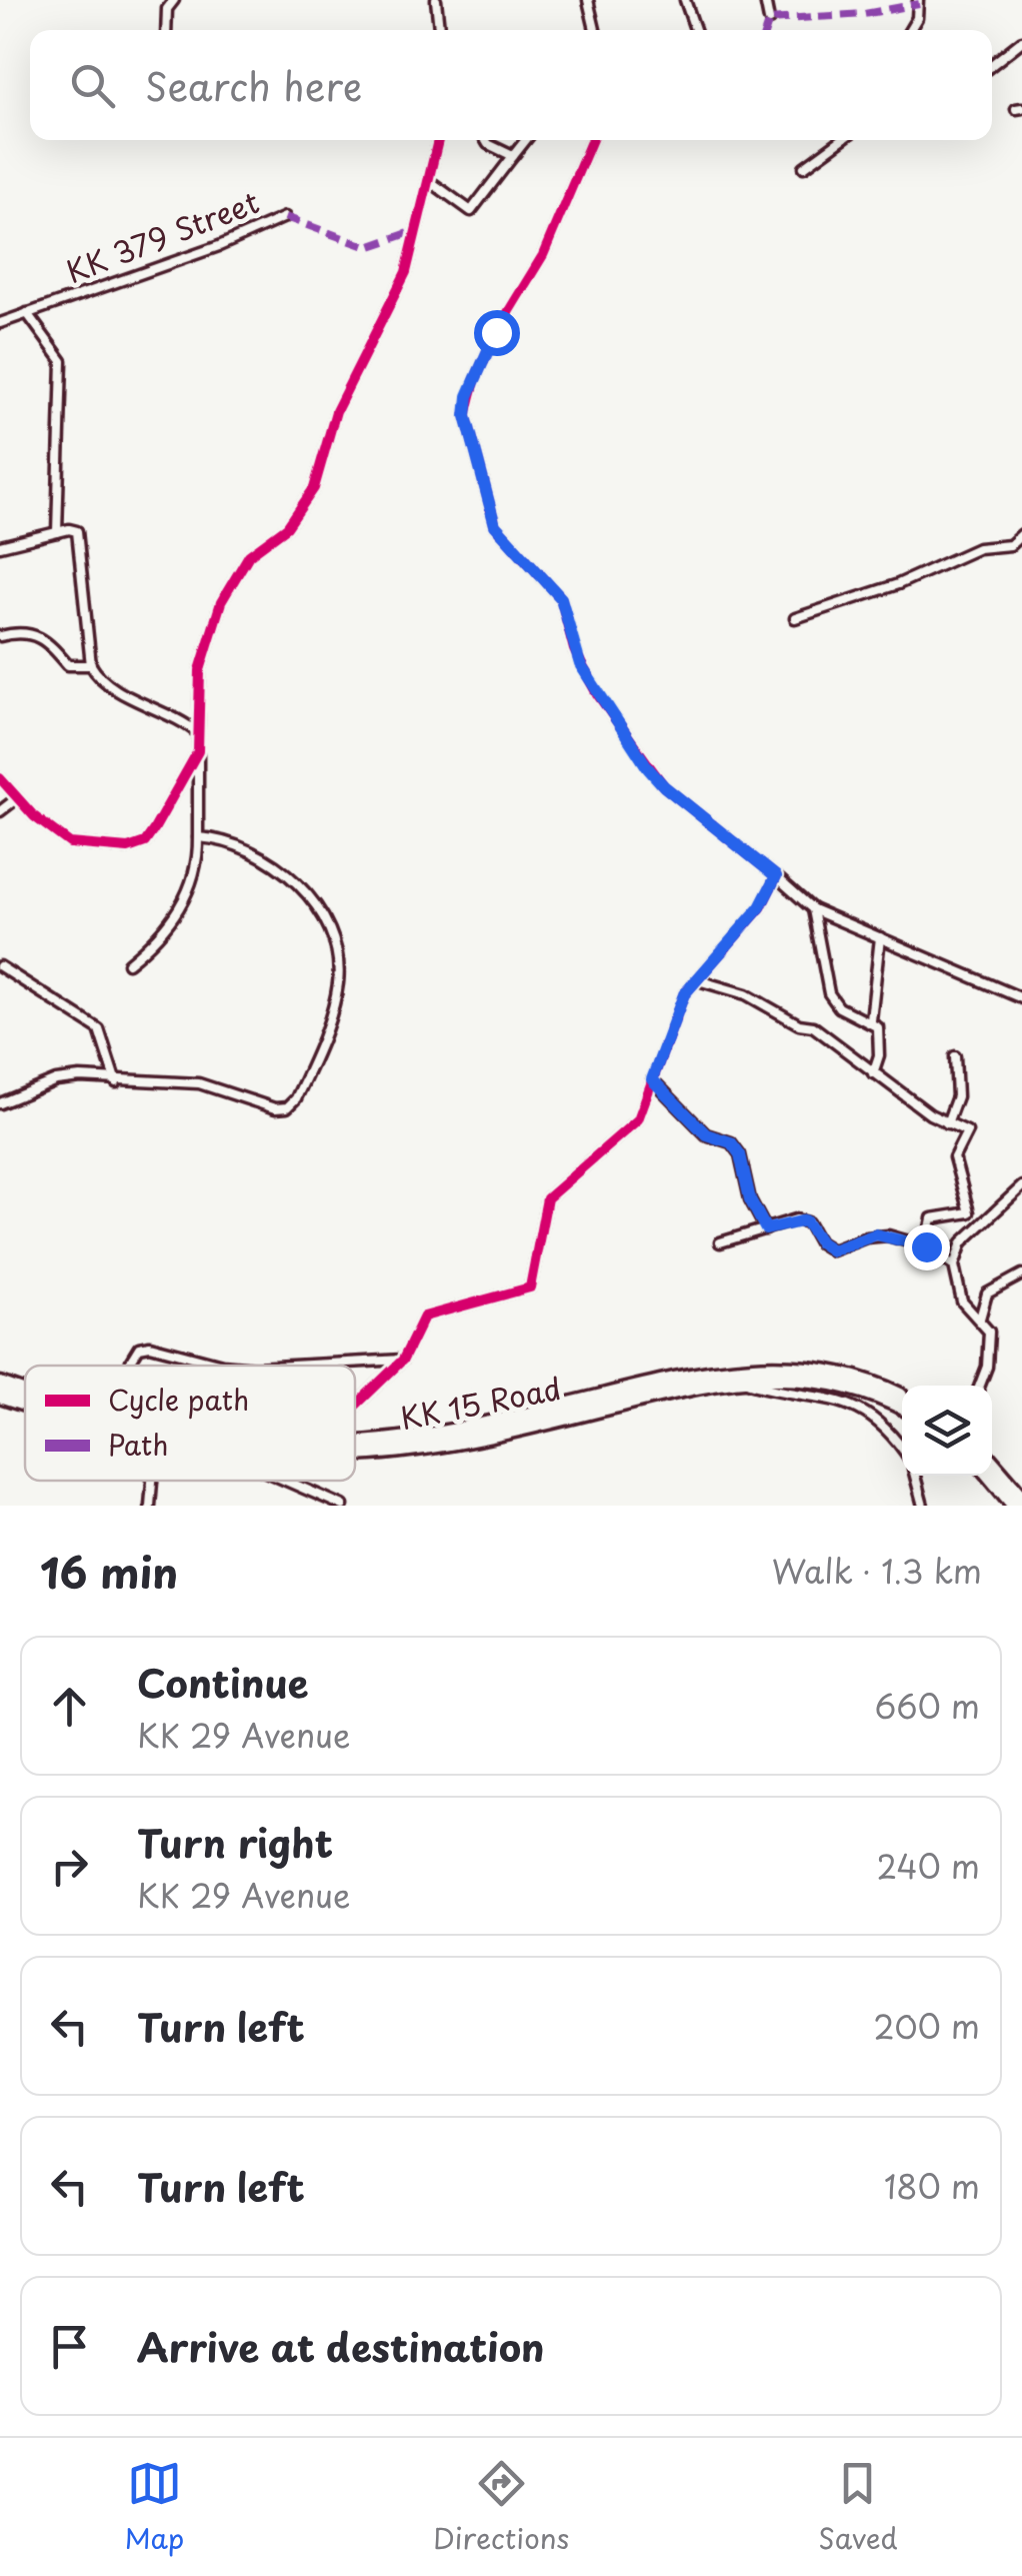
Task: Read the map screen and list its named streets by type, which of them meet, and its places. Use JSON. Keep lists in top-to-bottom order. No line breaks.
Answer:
{"streets":{"highway":["KK 15 Road"],"street":["KK 379 Street"]},"legend":["Cycle path","Path"],"page":{"search":"Search here","heading":["16 min","Walk · 1.3 km"],"list":[["Continue","KK 29 Avenue","660 m"],["Turn right","KK 29 Avenue","240 m"],["Turn left","200 m"],["Turn left","180 m"],"Arrive at destination"],"nav":["Map","Directions","Saved"]}}
